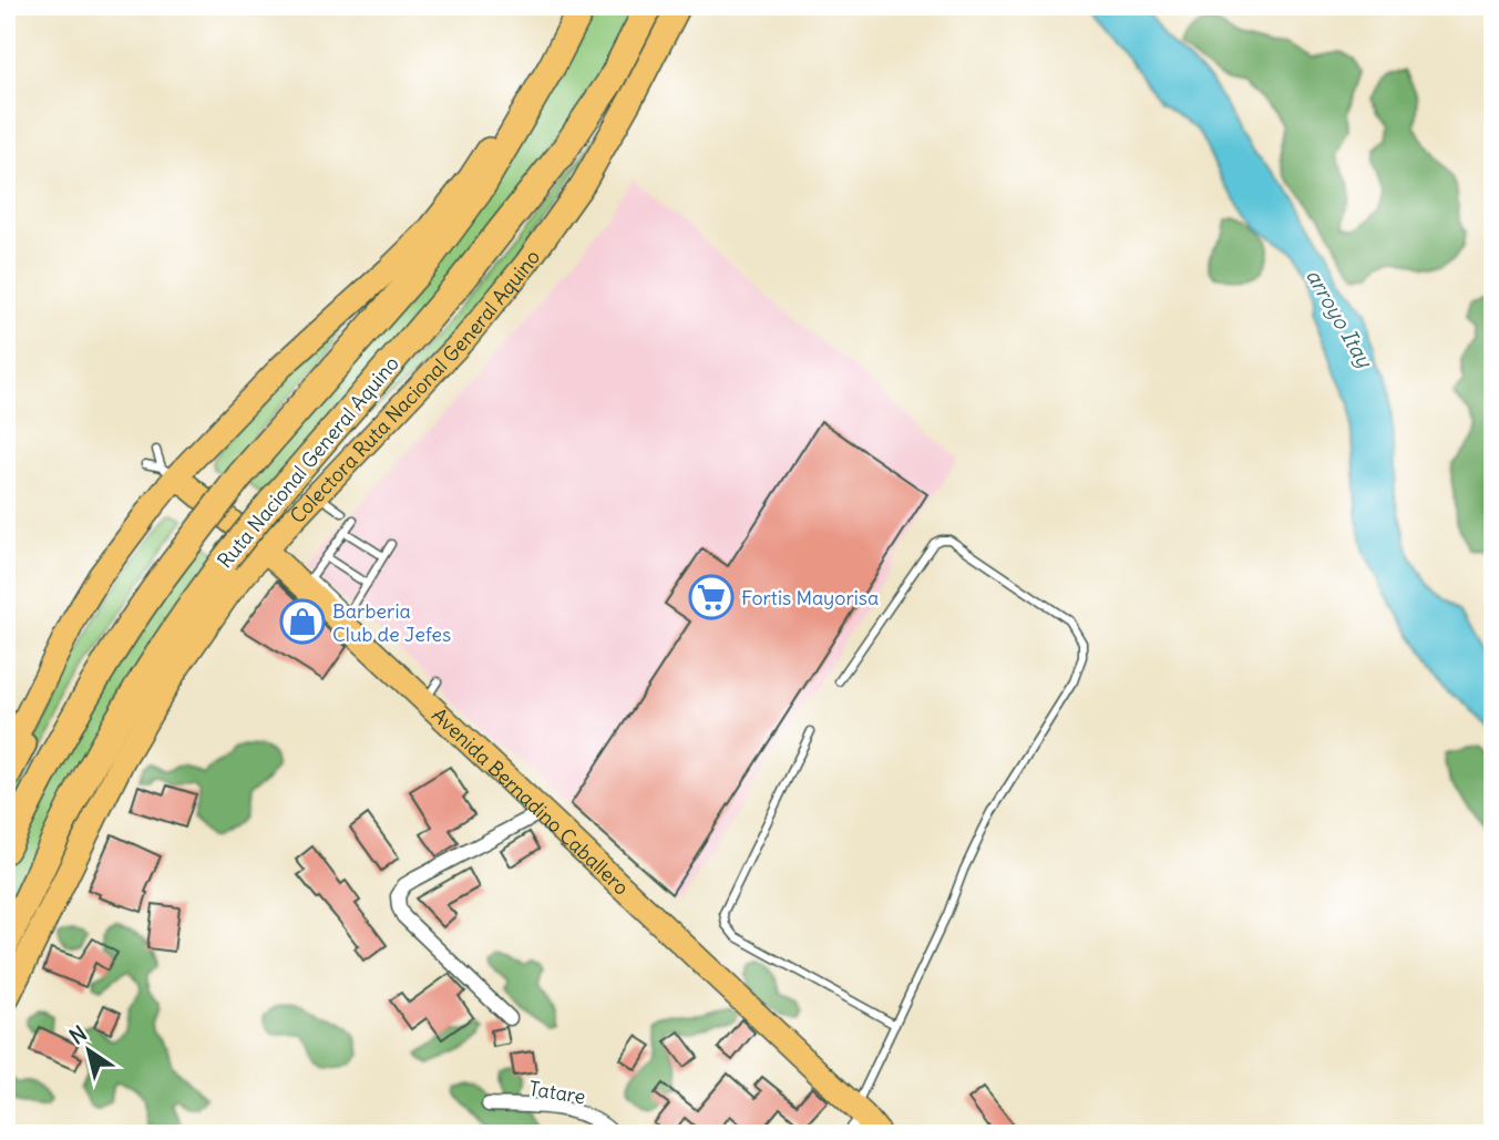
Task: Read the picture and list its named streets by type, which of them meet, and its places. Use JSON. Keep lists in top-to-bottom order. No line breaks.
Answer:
{"streets":{"highway":["Ruta Nacional General Aquino"],"main road":["Colectora Ruta Nacional General Aquino","Avenida Bernadino Caballero"],"street":["Tatare"]},"crossings":[["Colectora Ruta Nacional General Aquino","Avenida Bernadino Caballero"]],"water":["arroyo Itay"],"places":{"supermarket":["Fortis Mayorisa"],"shop":["Barberia Club de Jefes"]},"north":"top left"}
